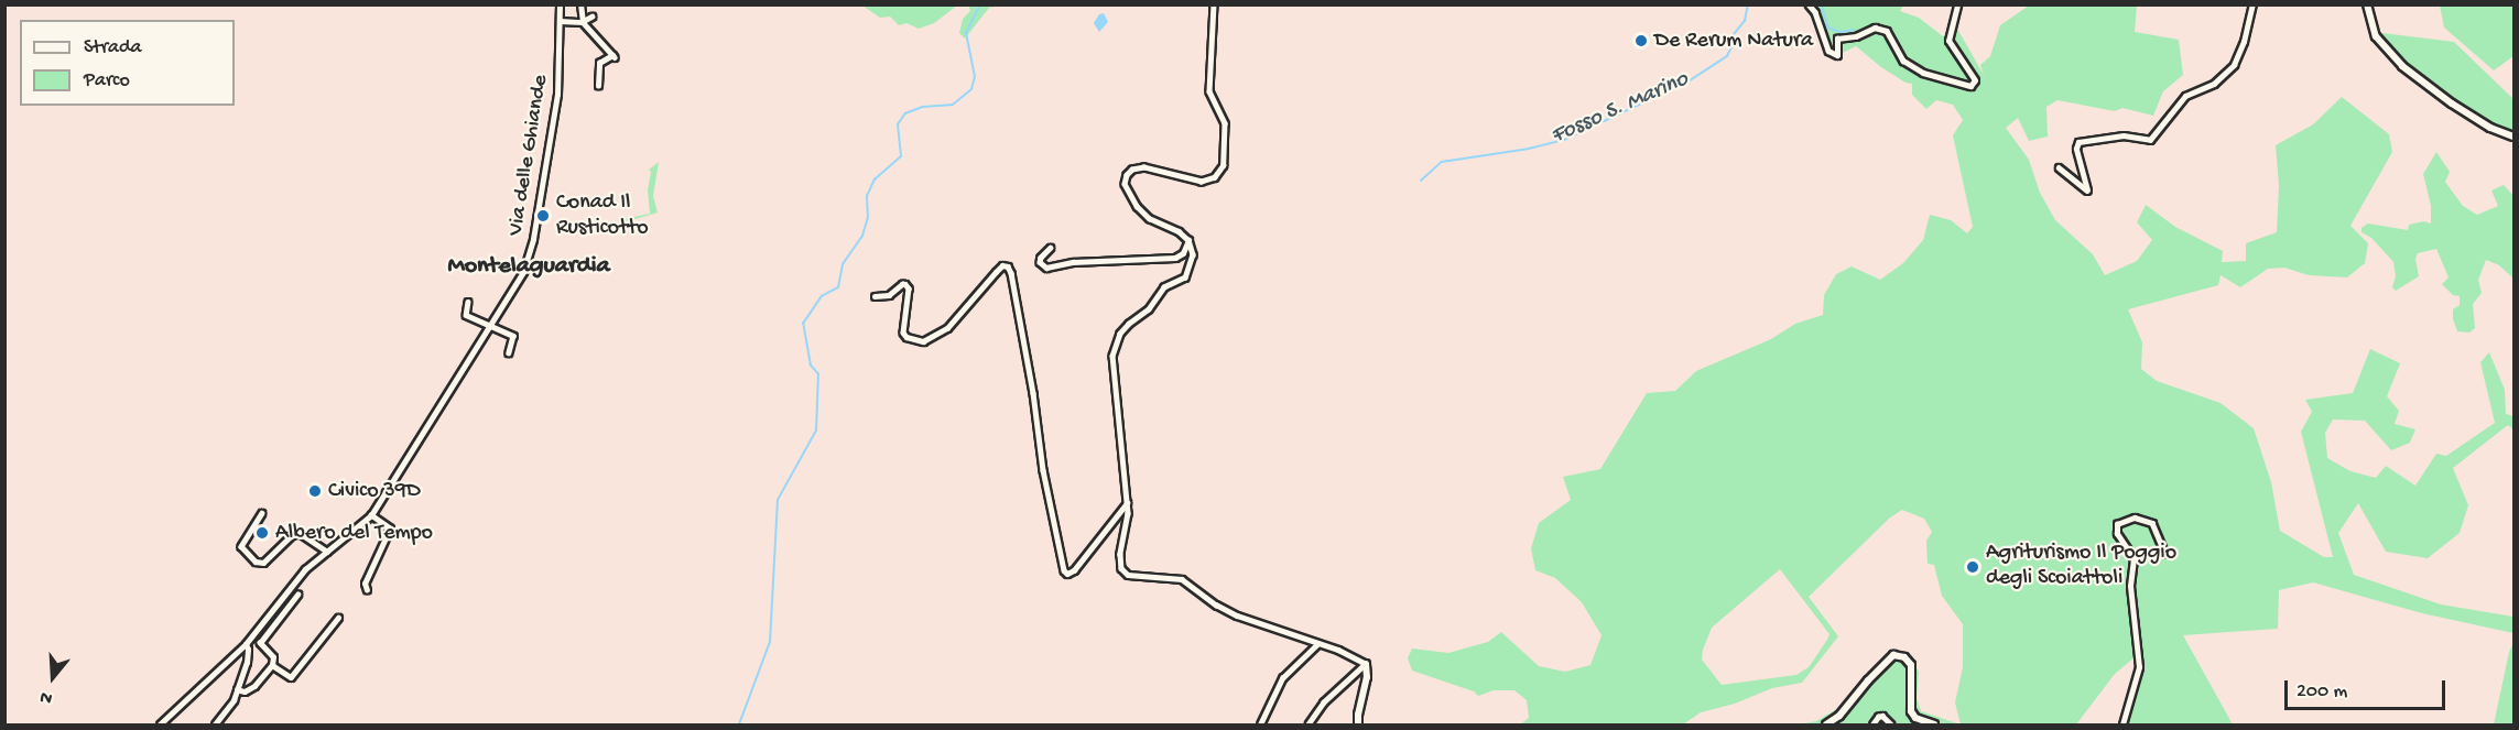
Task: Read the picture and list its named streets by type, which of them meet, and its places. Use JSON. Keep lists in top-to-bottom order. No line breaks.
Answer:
{"streets":{"street":["Via delle Ghiande"]},"districts":["Montelaguardia"],"water":["Fosso S. Marino"],"places":["De Rerum Natura","Conad Il Rusticotto","Civico 39D","Albero del Tempo","Agriturismo Il Poggio degli Scoiattoli"],"legend":["Strada","Parco"],"scale_bar":"200 m","north":"bottom"}
